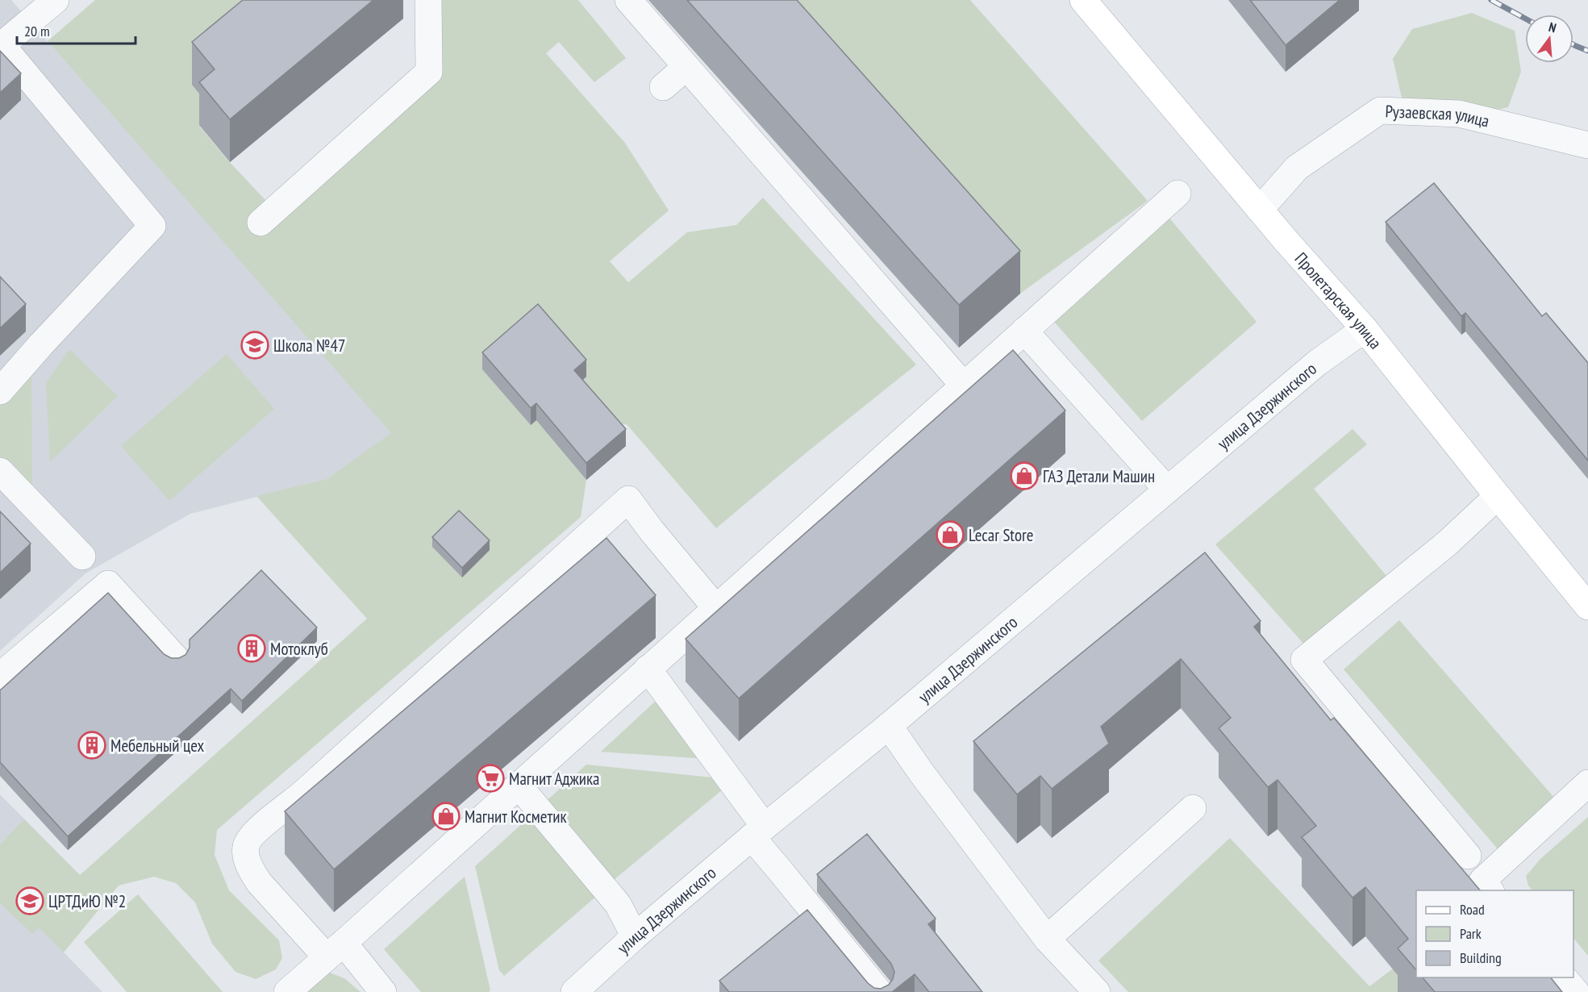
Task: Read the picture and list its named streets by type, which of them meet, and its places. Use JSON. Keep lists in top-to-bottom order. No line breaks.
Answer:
{"streets":{"main road":["Пролетарская улица"],"street":["Рузаевская улица","улица Дзержинского"]},"crossings":[["Рузаевская улица","Пролетарская улица"],["Пролетарская улица","улица Дзержинского"]],"places":{"school or university":["Школа №47","ЦРТДиЮ №2"],"shop":["ГАЗ Детали Машин","Lecar Store","Магнит Косметик"],"building":["Мотоклуб","Мебельный цех"],"supermarket":["Магнит Аджика"]},"legend":["Road","Park","Building"],"scale_bar":"20 m","north":"top"}
